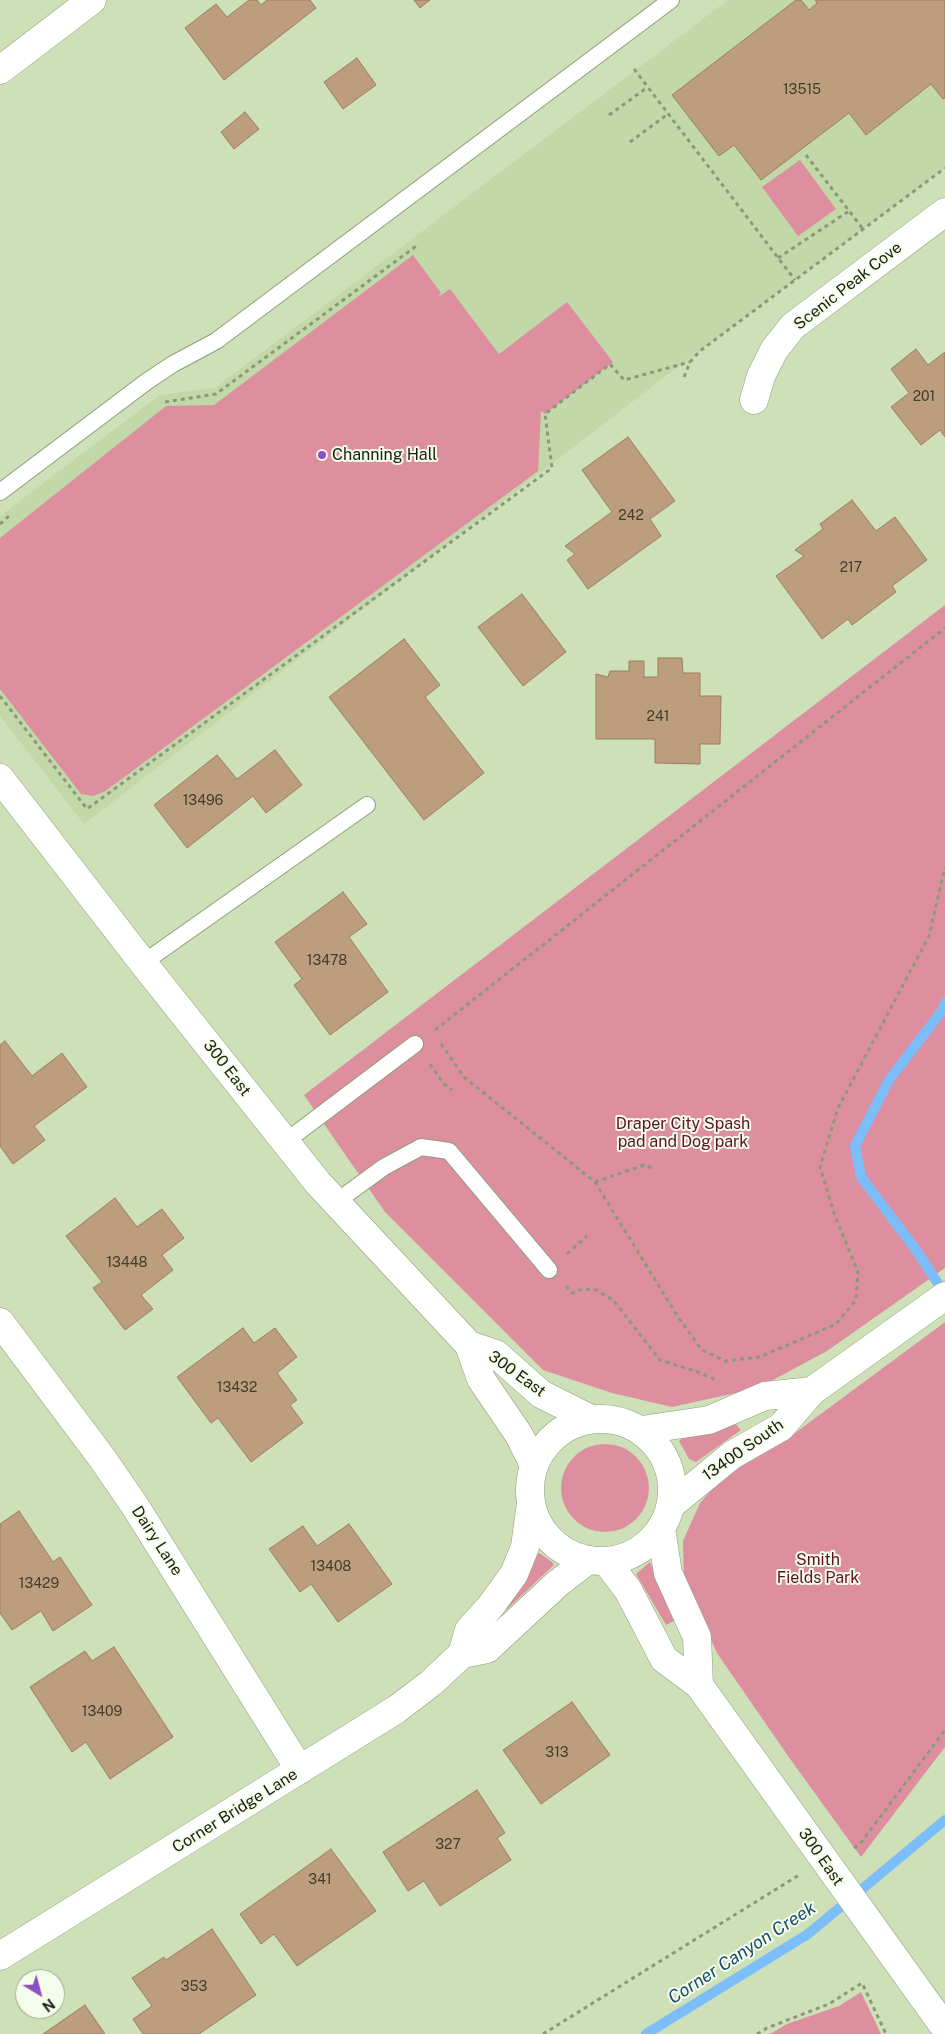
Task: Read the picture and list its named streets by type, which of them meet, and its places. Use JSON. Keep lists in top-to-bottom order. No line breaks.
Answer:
{"streets":{"street":["Scenic Peak Cove","300 East","13400 South","Dairy Lane","Corner Bridge Lane"]},"crossings":[["300 East","13400 South"],["Dairy Lane","Corner Bridge Lane"]],"water":["Corner Canyon Creek"],"parks":["Draper City Spash pad and Dog park","Smith Fields Park"],"places":["Channing Hall"],"house_numbers":["13515","201","242","217","241","13496","13478","13448","13432","13408","13429","13409","313","327","341","353"],"north":"bottom right"}
